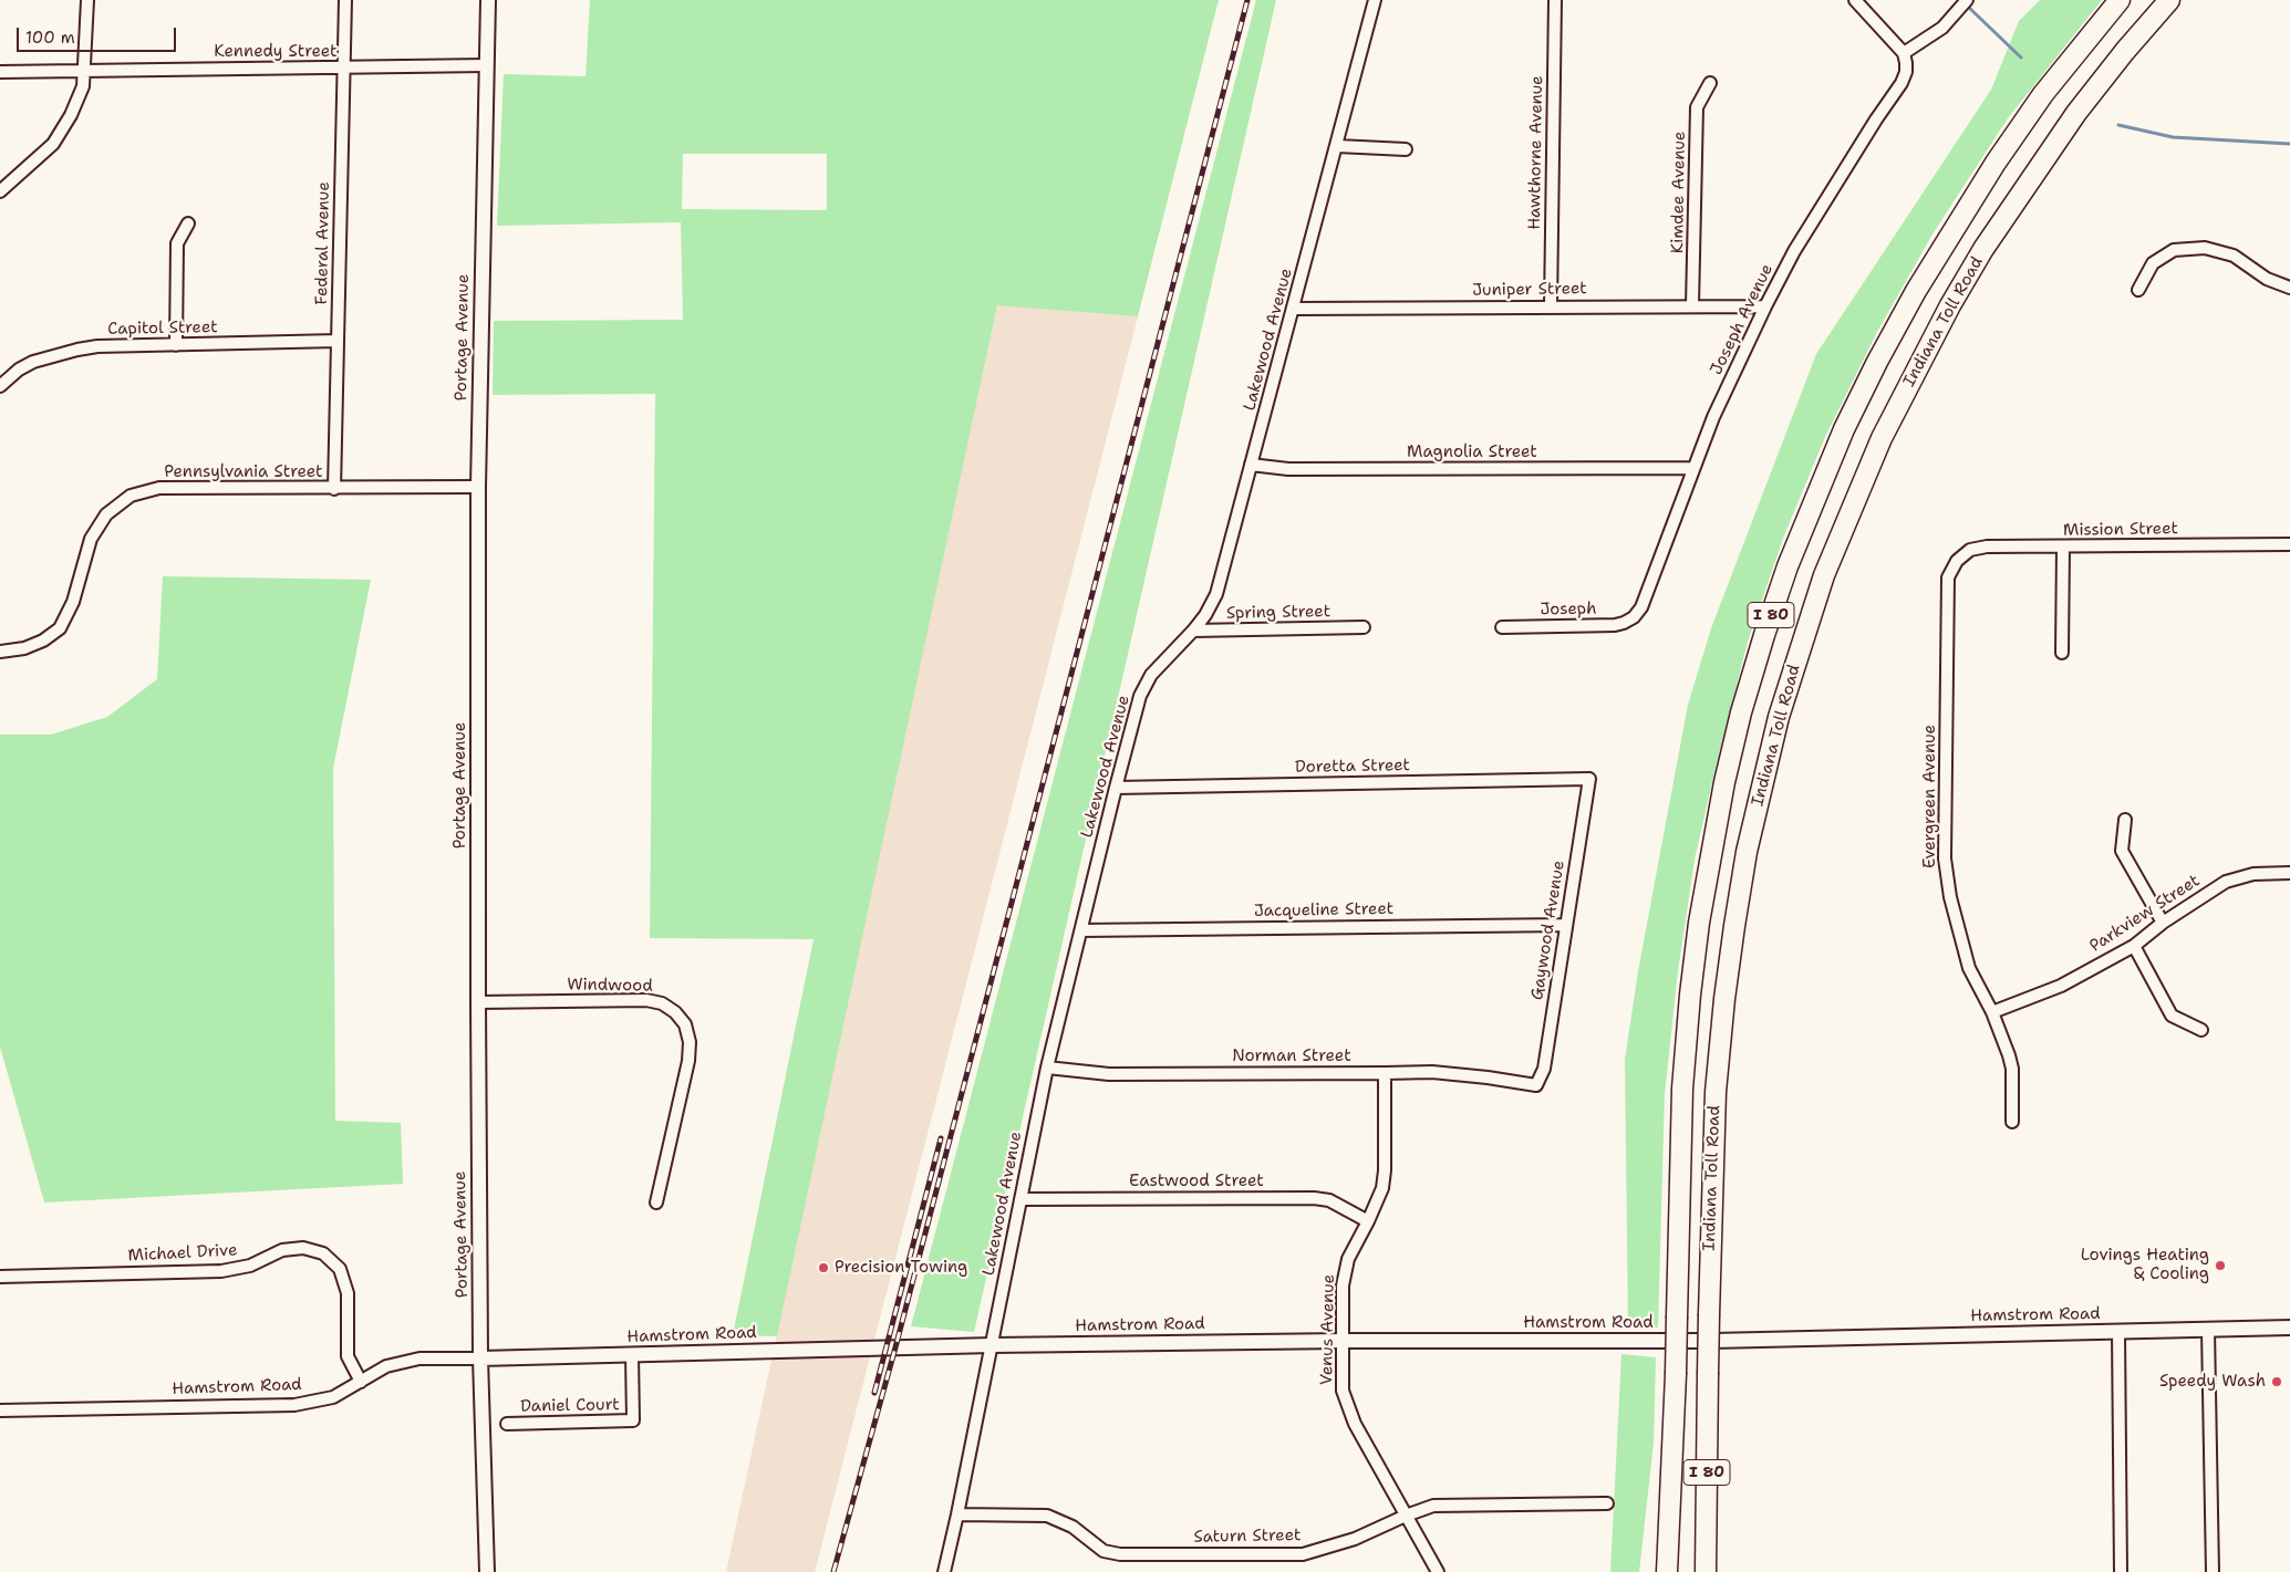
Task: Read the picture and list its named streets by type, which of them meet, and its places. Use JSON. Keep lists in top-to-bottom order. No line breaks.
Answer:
{"streets":{"highway":["Indiana Toll Road","I 80"],"street":["Kennedy Street","Hawthorne Avenue","Kimdee Avenue","Federal Avenue","Juniper Street","Joseph Avenue","Capitol Street","Portage Avenue","Lakewood Avenue","Magnolia Street","Pennsylvania Street","Mission Street","Joseph","Spring Street","Doretta Street","Evergreen Avenue","Jacqueline Street","Parkview Street","Gaywood Avenue","Windwood","Norman Street","Eastwood Street","Michael Drive","Hamstrom Road","Venus Avenue","Daniel Court","Saturn Street"]},"crossings":[["Kennedy Street","Federal Avenue"],["Kennedy Street","Portage Avenue"],["Hawthorne Avenue","Juniper Street"],["Kimdee Avenue","Juniper Street"],["Federal Avenue","Capitol Street"],["Federal Avenue","Pennsylvania Street"],["Juniper Street","Joseph Avenue"],["Juniper Street","Lakewood Avenue"],["Joseph Avenue","Magnolia Street"],["Joseph Avenue","Joseph"],["Portage Avenue","Pennsylvania Street"],["Portage Avenue","Windwood"],["Portage Avenue","Hamstrom Road"],["Lakewood Avenue","Magnolia Street"],["Lakewood Avenue","Spring Street"],["Lakewood Avenue","Doretta Street"],["Lakewood Avenue","Jacqueline Street"],["Lakewood Avenue","Norman Street"],["Lakewood Avenue","Eastwood Street"],["Lakewood Avenue","Hamstrom Road"],["Lakewood Avenue","Saturn Street"],["Mission Street","Evergreen Avenue"],["Doretta Street","Gaywood Avenue"],["Evergreen Avenue","Parkview Street"],["Jacqueline Street","Gaywood Avenue"],["Gaywood Avenue","Norman Street"],["Norman Street","Venus Avenue"],["Eastwood Street","Venus Avenue"],["Michael Drive","Hamstrom Road"],["Hamstrom Road","Venus Avenue"],["Hamstrom Road","Daniel Court"],["Venus Avenue","Saturn Street"]],"places":["Lovings Heating & Cooling","Precision Towing","Speedy Wash"],"scale_bar":"100 m"}
